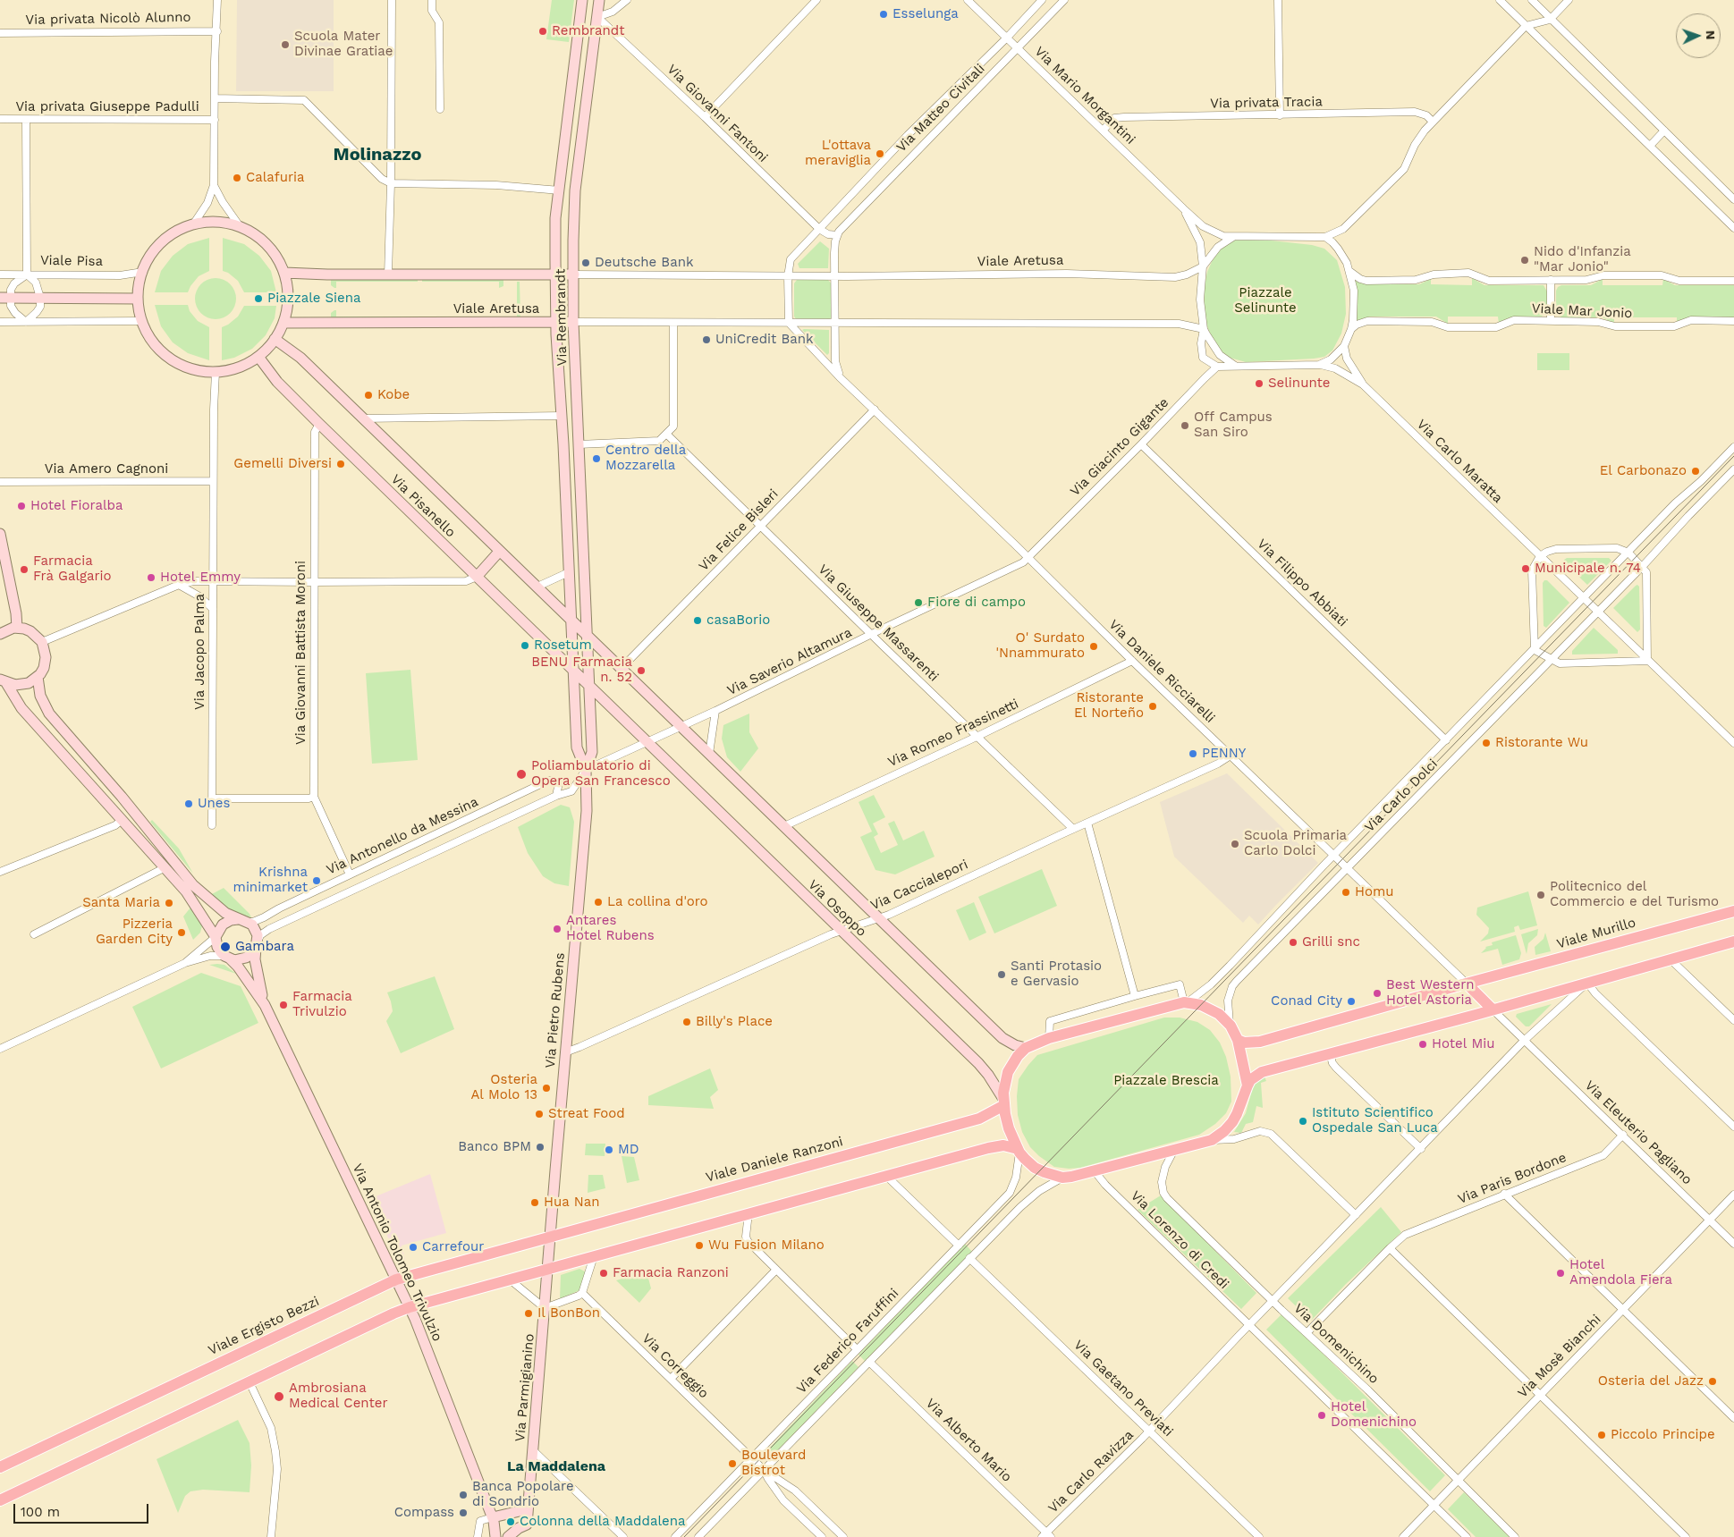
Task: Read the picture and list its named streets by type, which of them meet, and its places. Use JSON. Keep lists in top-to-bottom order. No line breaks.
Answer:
{"streets":{"main road":["Viale Murillo","Viale Daniele Ranzoni","Viale Ergisto Bezzi"],"street":["Via privata Nicolò Alunno","Via Mario Morgantini","Via privata Tracia","Via privata Giuseppe Padulli","Via Matteo Civitali","Via Giovanni Fantoni","Viale Pisa","Viale Aretusa","Viale Mar Jonio","Via Rembrandt","Via Giacinto Gigante","Via Carlo Maratta","Via Amero Cagnoni","Via Pisanello","Via Felice Bisleri","Via Filippo Abbiati","Via Giuseppe Massarenti","Via Jacopo Palma","Via Giovanni Battista Moroni","Via Saverio Altamura","Via Daniele Ricciarelli","Via Romeo Frassinetti","Via Carlo Dolci","Via Antonello da Messina","Via Caccialepori","Via Osoppo","Via Pietro Rubens","Via Eleuterio Pagliano","Via Paris Bordone","Via Lorenzo di Credi","Via Antonio Tolomeo Trivulzio","Via Federico Faruffini","Via Domenichino","Via Mosè Bianchi","Via Correggio","Via Parmigianino","Via Gaetano Previati","Via Alberto Mario","Via Carlo Ravizza"]},"crossings":[["Via Mario Morgantini","Via privata Tracia"],["Via Mario Morgantini","Via Matteo Civitali"],["Via Mario Morgantini","Viale Aretusa"],["Via Mario Morgantini","Viale Mar Jonio"],["Via Mario Morgantini","Via Carlo Maratta"],["Via Matteo Civitali","Via Giovanni Fantoni"],["Via Matteo Civitali","Viale Aretusa"],["Via Giovanni Fantoni","Via Rembrandt"],["Viale Pisa","Viale Aretusa"],["Viale Pisa","Via Pisanello"],["Viale Pisa","Via Jacopo Palma"],["Viale Aretusa","Viale Mar Jonio"],["Viale Aretusa","Via Rembrandt"],["Viale Aretusa","Via Carlo Maratta"],["Viale Aretusa","Via Pisanello"],["Viale Aretusa","Via Jacopo Palma"],["Viale Aretusa","Via Daniele Ricciarelli"],["Viale Mar Jonio","Via Carlo Maratta"],["Via Rembrandt","Via Pisanello"],["Via Rembrandt","Via Saverio Altamura"],["Via Rembrandt","Via Osoppo"],["Via Rembrandt","Via Pietro Rubens"],["Via Giacinto Gigante","Via Filippo Abbiati"],["Via Giacinto Gigante","Via Saverio Altamura"],["Via Giacinto Gigante","Via Daniele Ricciarelli"],["Via Carlo Maratta","Via Carlo Dolci"],["Via Amero Cagnoni","Via Jacopo Palma"],["Via Pisanello","Via Felice Bisleri"],["Via Pisanello","Via Jacopo Palma"],["Via Pisanello","Via Giovanni Battista Moroni"],["Via Pisanello","Via Osoppo"],["Via Felice Bisleri","Via Giuseppe Massarenti"],["Via Felice Bisleri","Via Daniele Ricciarelli"],["Via Felice Bisleri","Via Osoppo"],["Via Filippo Abbiati","Via Carlo Dolci"],["Via Giuseppe Massarenti","Via Saverio Altamura"],["Via Giuseppe Massarenti","Via Romeo Frassinetti"],["Via Giuseppe Massarenti","Via Caccialepori"],["Via Giovanni Battista Moroni","Via Antonello da Messina"],["Via Saverio Altamura","Via Daniele Ricciarelli"],["Via Saverio Altamura","Via Osoppo"],["Via Saverio Altamura","Via Pietro Rubens"],["Via Daniele Ricciarelli","Via Romeo Frassinetti"],["Via Daniele Ricciarelli","Via Carlo Dolci"],["Via Daniele Ricciarelli","Via Caccialepori"],["Via Daniele Ricciarelli","Viale Murillo"],["Via Romeo Frassinetti","Via Osoppo"],["Via Antonello da Messina","Via Antonio Tolomeo Trivulzio"],["Via Caccialepori","Via Osoppo"],["Via Caccialepori","Via Pietro Rubens"],["Via Osoppo","Viale Daniele Ranzoni"],["Via Pietro Rubens","Viale Daniele Ranzoni"],["Via Pietro Rubens","Viale Ergisto Bezzi"],["Via Pietro Rubens","Via Parmigianino"],["Via Eleuterio Pagliano","Via Paris Bordone"],["Via Eleuterio Pagliano","Via Mosè Bianchi"],["Via Eleuterio Pagliano","Via Carlo Ravizza"],["Viale Daniele Ranzoni","Viale Ergisto Bezzi"],["Via Paris Bordone","Via Domenichino"],["Via Lorenzo di Credi","Via Domenichino"],["Via Lorenzo di Credi","Via Carlo Ravizza"],["Via Antonio Tolomeo Trivulzio","Viale Ergisto Bezzi"],["Via Federico Faruffini","Via Correggio"],["Via Domenichino","Via Mosè Bianchi"],["Via Domenichino","Via Carlo Ravizza"],["Via Gaetano Previati","Via Carlo Ravizza"],["Via Alberto Mario","Via Carlo Ravizza"]],"districts":["Molinazzo","La Maddalena"],"parks":["Piazzale Selinunte","Piazzale Brescia"],"places":["Esselunga","Rembrandt","Scuola Mater Divinae Gratiae","L'ottava meraviglia","Calafuria","Nido d'Infanzia \"Mar Jonio\"","Deutsche Bank","Piazzale Siena","UniCredit Bank","Selinunte","Kobe","Off Campus San Siro","Centro della Mozzarella","Gemelli Diversi","El Carbonazo","Hotel Fioralba","Municipale n. 74","Farmacia Frà Galgario","Hotel Emmy","Fiore di campo","casaBorio","Rosetum","O' Surdato 'Nnammurato","BENU Farmacia n. 52","Ristorante El Norteño","Ristorante Wu","PENNY","Poliambulatorio di Opera San Francesco","Unes","Scuola Primaria Carlo Dolci","Krishna minimarket","Homu","Politecnico del Commercio e del Turismo","La collina d'oro","Santa Maria","Antares Hotel Rubens","Pizzeria Garden City","Grilli snc","Gambara","Santi Protasio e Gervasio","Best Western Hotel Astoria","Conad City","Farmacia Trivulzio","Billy's Place","Hotel Miu","Osteria Al Molo 13","Streat Food","Istituto Scientifico Ospedale San Luca","Banco BPM","MD","Hua Nan","Wu Fusion Milano","Carrefour","Farmacia Ranzoni","Hotel Amendola Fiera","Il BonBon","Osteria del Jazz","Ambrosiana Medical Center","Hotel Domenichino","Piccolo Principe","Boulevard Bistrot","Banca Popolare di Sondrio","Compass","Colonna della Maddalena"],"scale_bar":"100 m","north":"right"}
